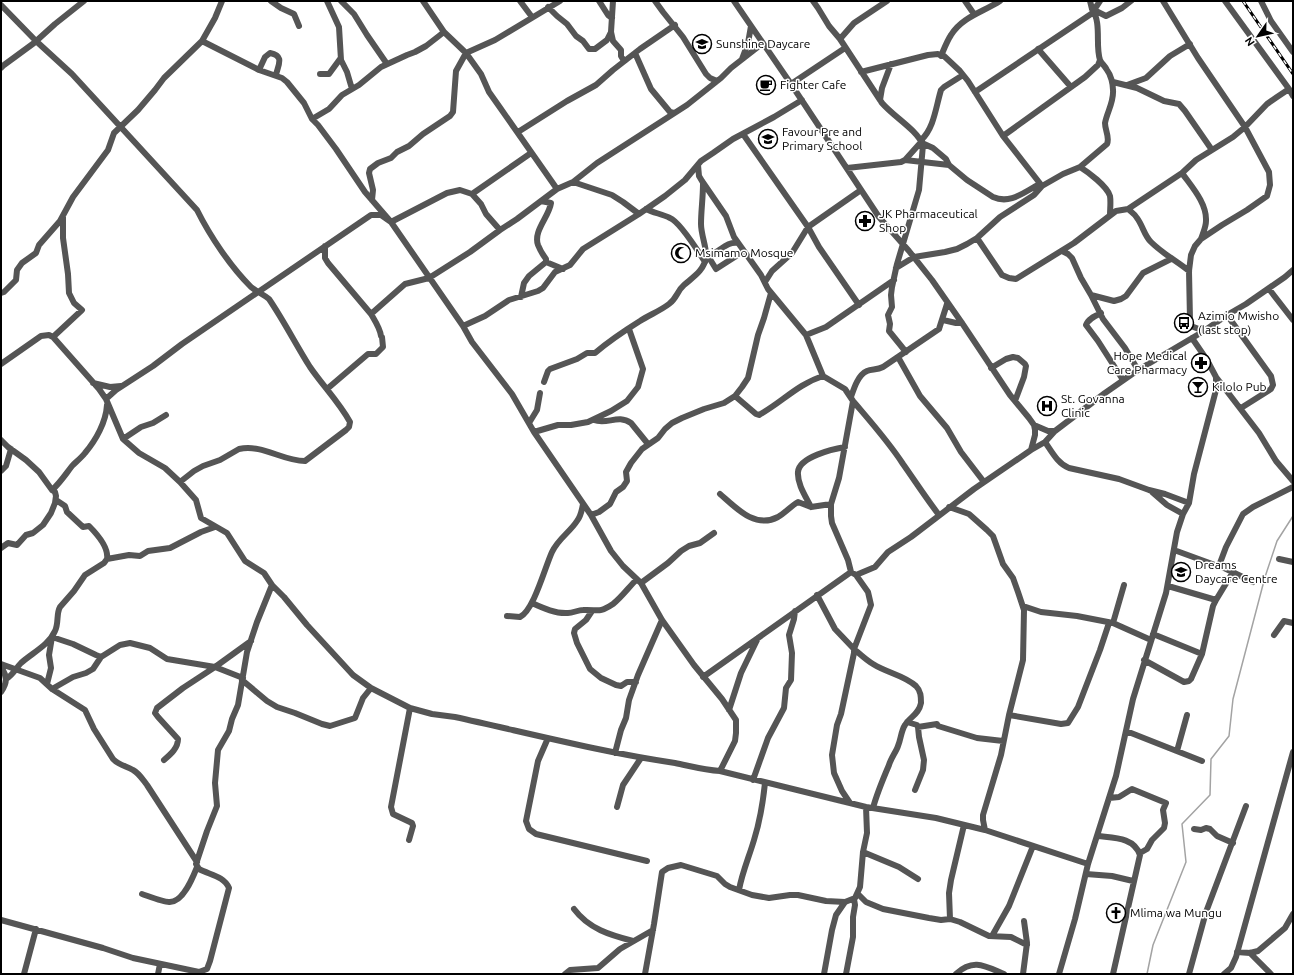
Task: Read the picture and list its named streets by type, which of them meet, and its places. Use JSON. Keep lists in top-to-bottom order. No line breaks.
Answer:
{"places":{"school or university":["Sunshine Daycare","Favour Pre and Primary School","Dreams Daycare Centre"],"cafe":["Fighter Cafe"],"pharmacy":["JK Pharmaceutical Shop","Hope Medical Care Pharmacy"],"mosque":["Msimamo Mosque"],"bus stop":["Azimio Mwisho (last stop)"],"bar":["Kilolo Pub"],"hospital":["St. Govanna Clinic"],"church":["Mlima wa Mungu"]},"north":"bottom left"}
